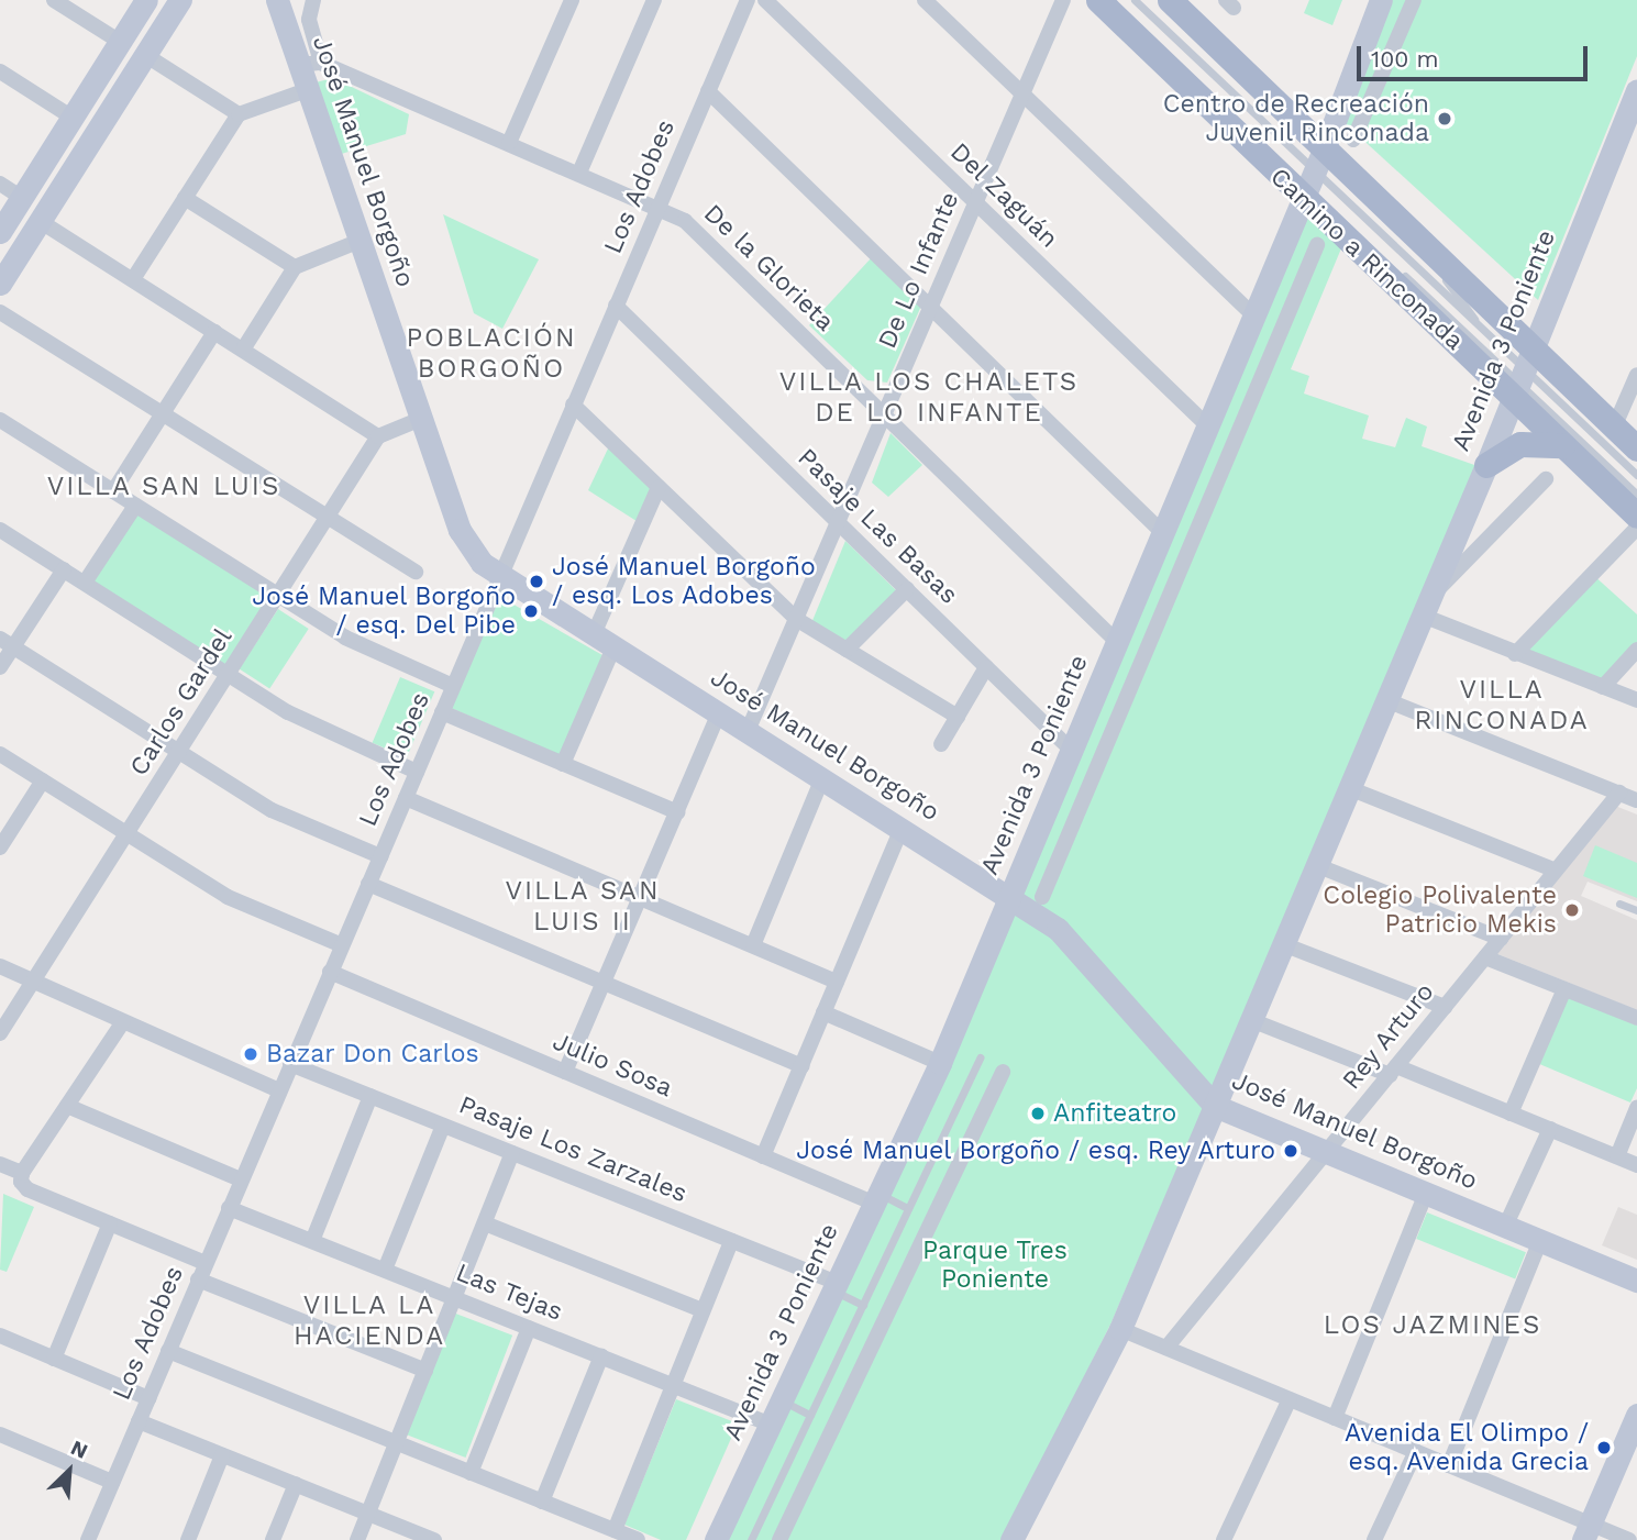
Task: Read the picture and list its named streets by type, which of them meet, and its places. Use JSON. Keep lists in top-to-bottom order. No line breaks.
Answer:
{"streets":{"main road":["Camino a Rinconada"],"street":["José Manuel Borgoño","Los Adobes","Del Zaguán","De la Glorieta","De Lo Infante","Avenida 3 Poniente","Pasaje Las Basas","Carlos Gardel","Rey Arturo","Julio Sosa","Pasaje Los Zarzales","Las Tejas"]},"crossings":[["José Manuel Borgoño","Los Adobes"],["José Manuel Borgoño","De la Glorieta"],["José Manuel Borgoño","De Lo Infante"],["José Manuel Borgoño","Avenida 3 Poniente"],["José Manuel Borgoño","Rey Arturo"],["Los Adobes","De la Glorieta"],["Los Adobes","Pasaje Las Basas"],["Los Adobes","Julio Sosa"],["Los Adobes","Pasaje Los Zarzales"],["Los Adobes","Las Tejas"],["Del Zaguán","De Lo Infante"],["Del Zaguán","Avenida 3 Poniente"],["Camino a Rinconada","Avenida 3 Poniente"],["De la Glorieta","De Lo Infante"],["De la Glorieta","Avenida 3 Poniente"],["De Lo Infante","Pasaje Las Basas"],["Avenida 3 Poniente","Pasaje Las Basas"],["Avenida 3 Poniente","Julio Sosa"],["Avenida 3 Poniente","Pasaje Los Zarzales"],["Avenida 3 Poniente","Las Tejas"]],"districts":["POBLACIÓN BORGOÑO","VILLA LOS CHALETS DE LO INFANTE","VILLA SAN LUIS","VILLA RINCONADA","VILLA SAN LUIS II","VILLA LA HACIENDA","LOS JAZMINES"],"parks":["Parque Tres Poniente"],"places":["Centro de Recreación Juvenil Rinconada","José Manuel Borgoño / esq. Los Adobes","José Manuel Borgoño / esq. Del Pibe","Colegio Polivalente Patricio Mekis","Bazar Don Carlos","Anfiteatro","José Manuel Borgoño / esq. Rey Arturo","Avenida El Olimpo / esq. Avenida Grecia"],"scale_bar":"100 m","north":"top right"}
